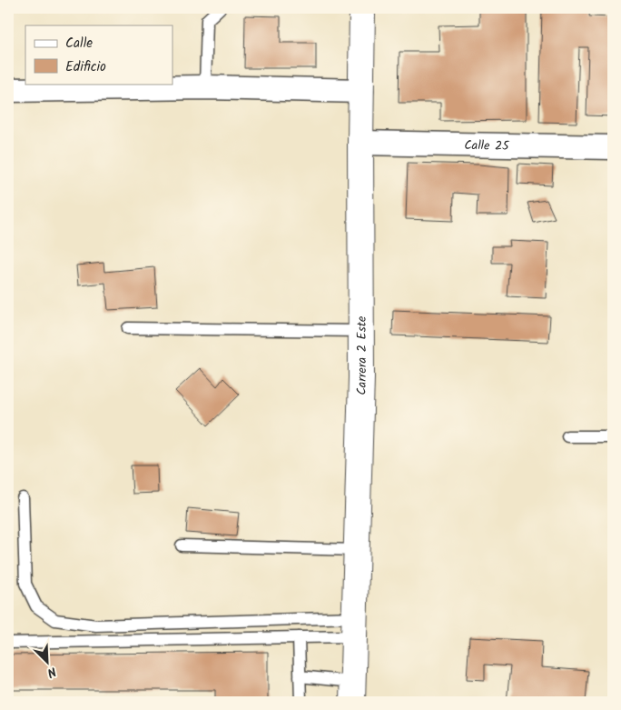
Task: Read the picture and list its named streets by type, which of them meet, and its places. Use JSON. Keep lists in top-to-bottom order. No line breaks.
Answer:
{"streets":{"street":["Calle 25","Carrera 2 Este"]},"crossings":[["Calle 25","Carrera 2 Este"]],"legend":["Calle","Edificio"],"north":"bottom right"}
